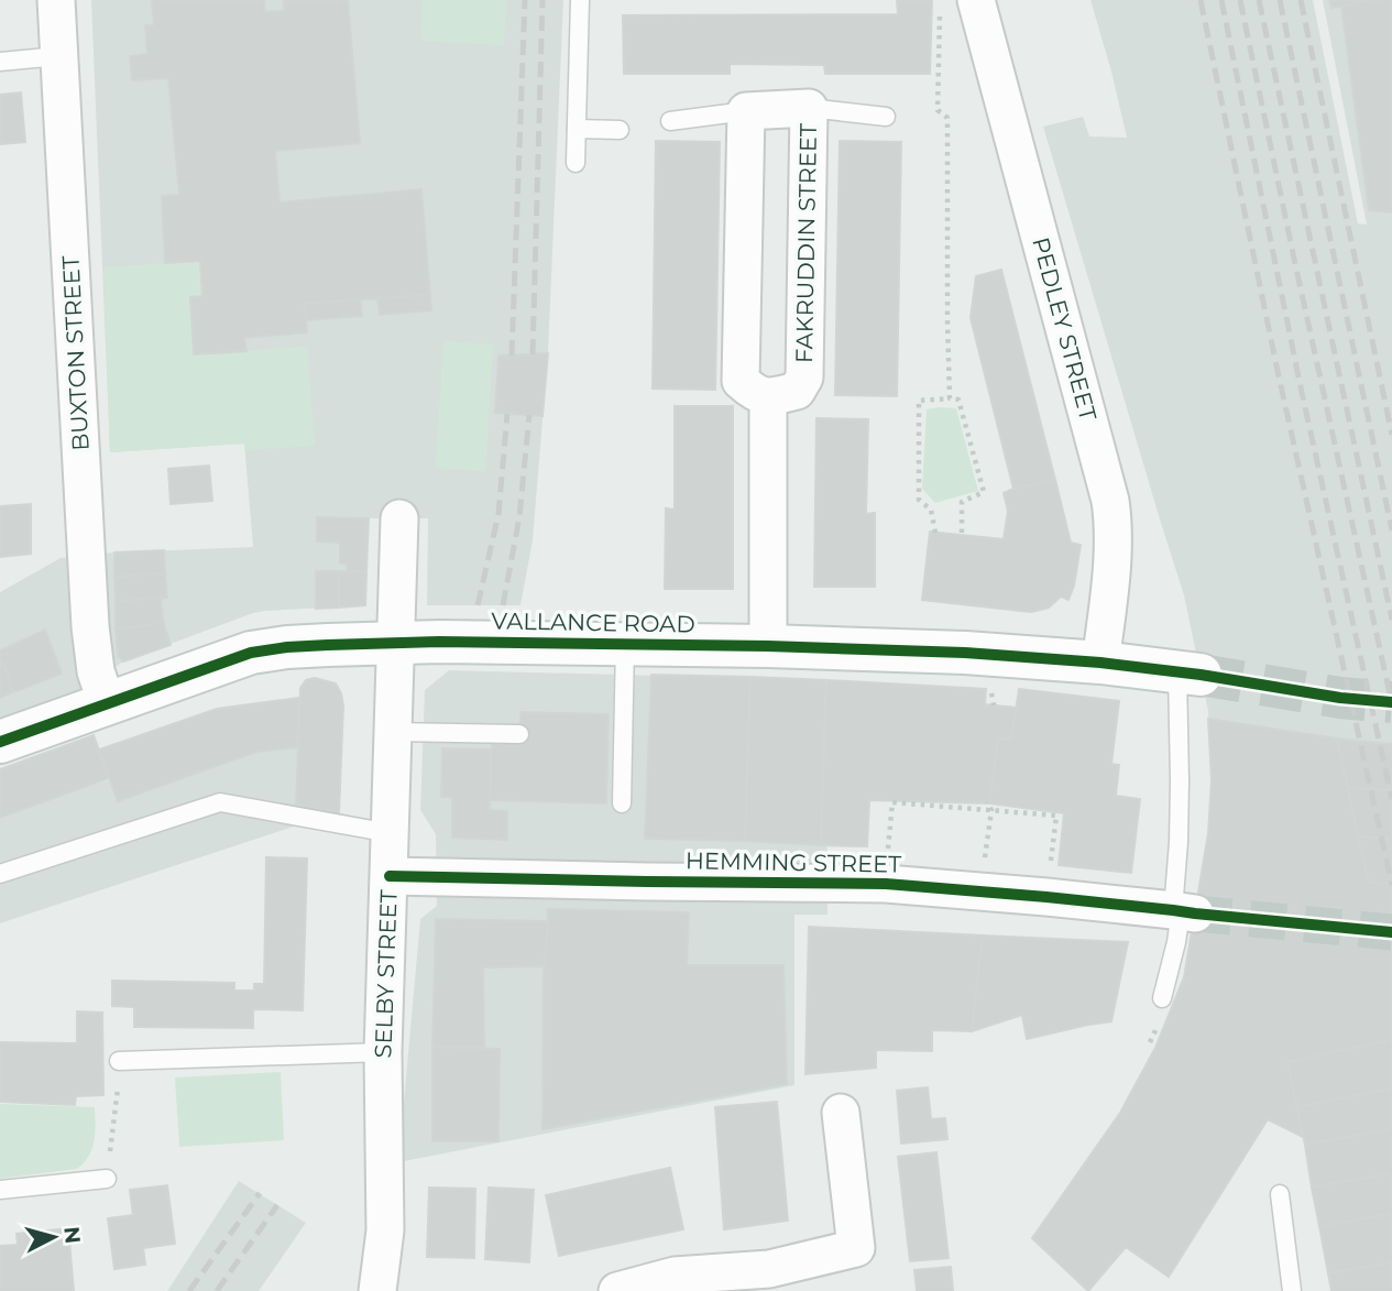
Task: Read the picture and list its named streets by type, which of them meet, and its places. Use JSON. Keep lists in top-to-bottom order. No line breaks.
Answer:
{"streets":{"main road":["VALLANCE ROAD"],"street":["FAKRUDDIN STREET","PEDLEY STREET","BUXTON STREET","HEMMING STREET","SELBY STREET"]},"crossings":[["PEDLEY STREET","VALLANCE ROAD"],["BUXTON STREET","VALLANCE ROAD"],["VALLANCE ROAD","SELBY STREET"],["HEMMING STREET","SELBY STREET"]],"north":"right"}
